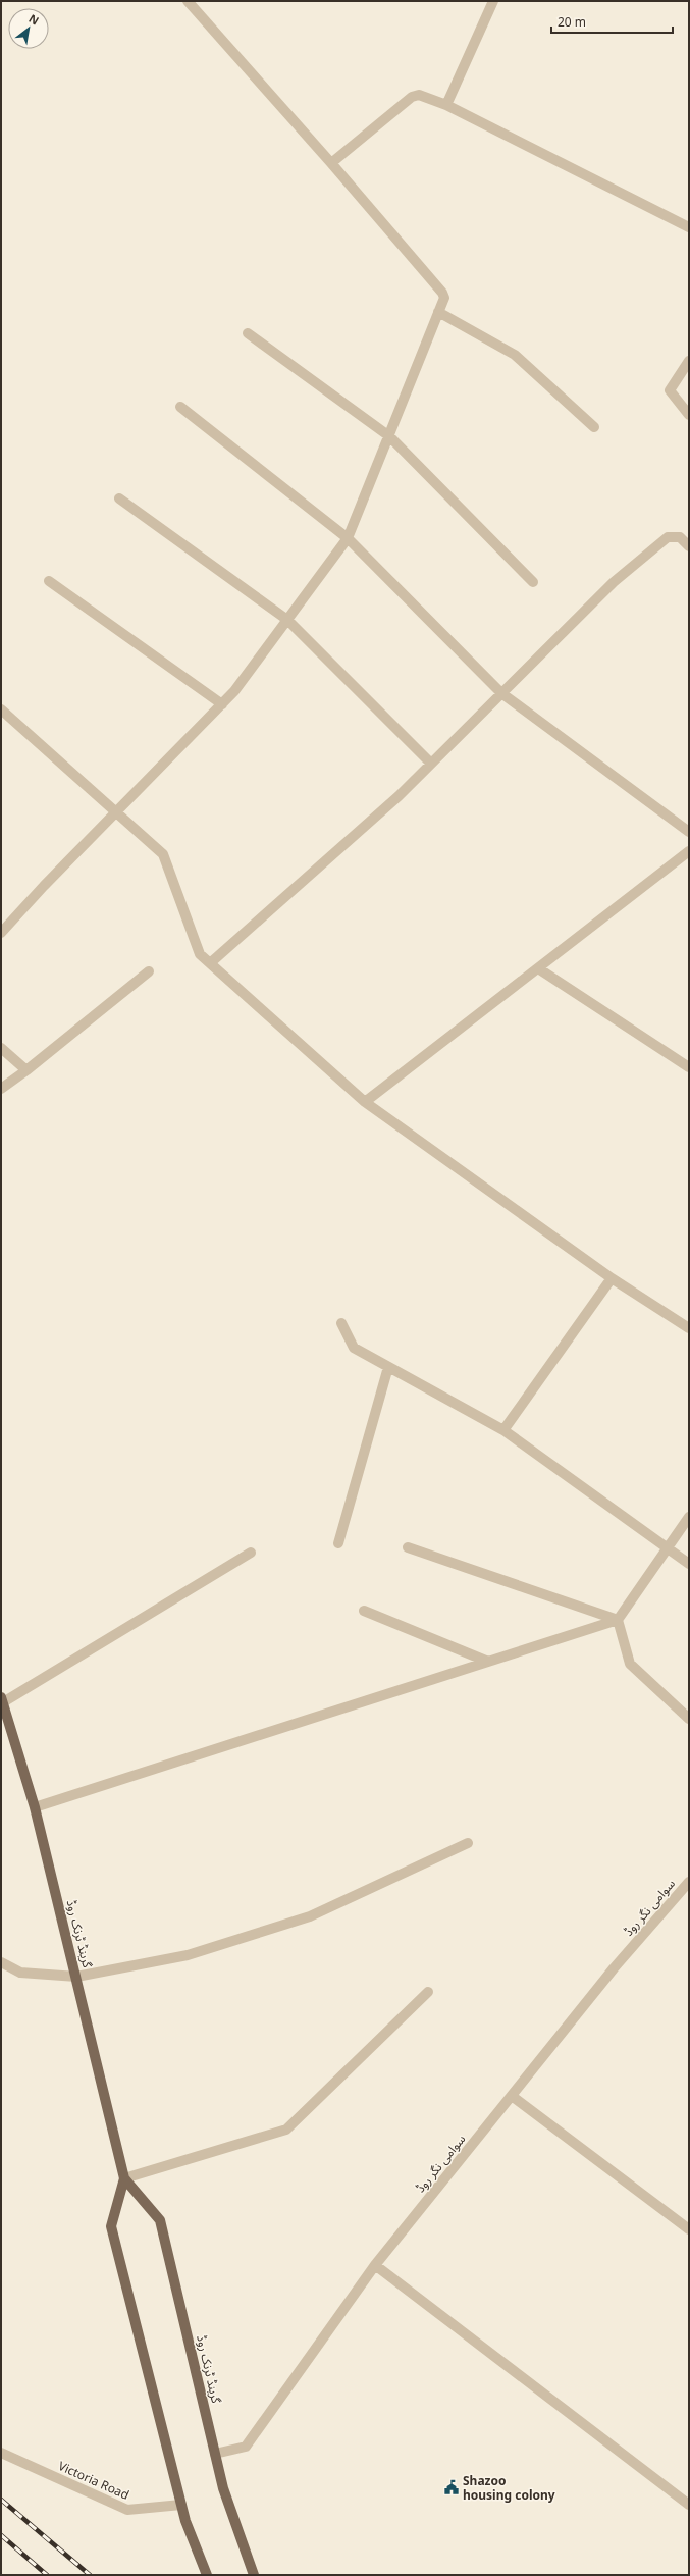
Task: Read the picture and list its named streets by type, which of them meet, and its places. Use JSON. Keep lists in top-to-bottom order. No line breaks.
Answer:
{"streets":{"main road":["گرینڈ ٹرنک روڈ"],"street":["سوامی نگر روڈ","Victoria Road"]},"crossings":[["سوامی نگر روڈ","گرینڈ ٹرنک روڈ"],["گرینڈ ٹرنک روڈ","Victoria Road"]],"places":{"public building":["Shazoo housing colony"]},"scale_bar":"20 m","north":"top right"}
